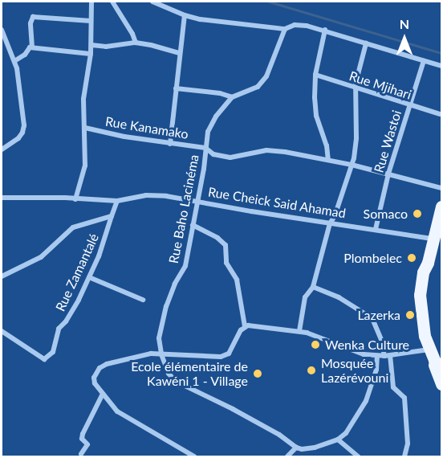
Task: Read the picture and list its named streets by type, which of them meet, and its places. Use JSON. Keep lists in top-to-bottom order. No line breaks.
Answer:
{"streets":{"street":["Rue Mjihari","Rue Kanamako","Rue Wastoi","Rue Cheick Said Ahamad","Rue Baho Lacinéma","Rue Zamantalé"]},"crossings":[["Rue Mjihari","Rue Wastoi"],["Rue Kanamako","Rue Wastoi"],["Rue Kanamako","Rue Baho Lacinéma"],["Rue Wastoi","Rue Cheick Said Ahamad"],["Rue Cheick Said Ahamad","Rue Baho Lacinéma"],["Rue Cheick Said Ahamad","Rue Zamantalé"]],"places":["Somaco","Plombelec","Lazerka","Wenka Culture","Mosquée Lazérévouni","Ecole élémentaire de Kawéni 1 - Village"],"north":"top"}
